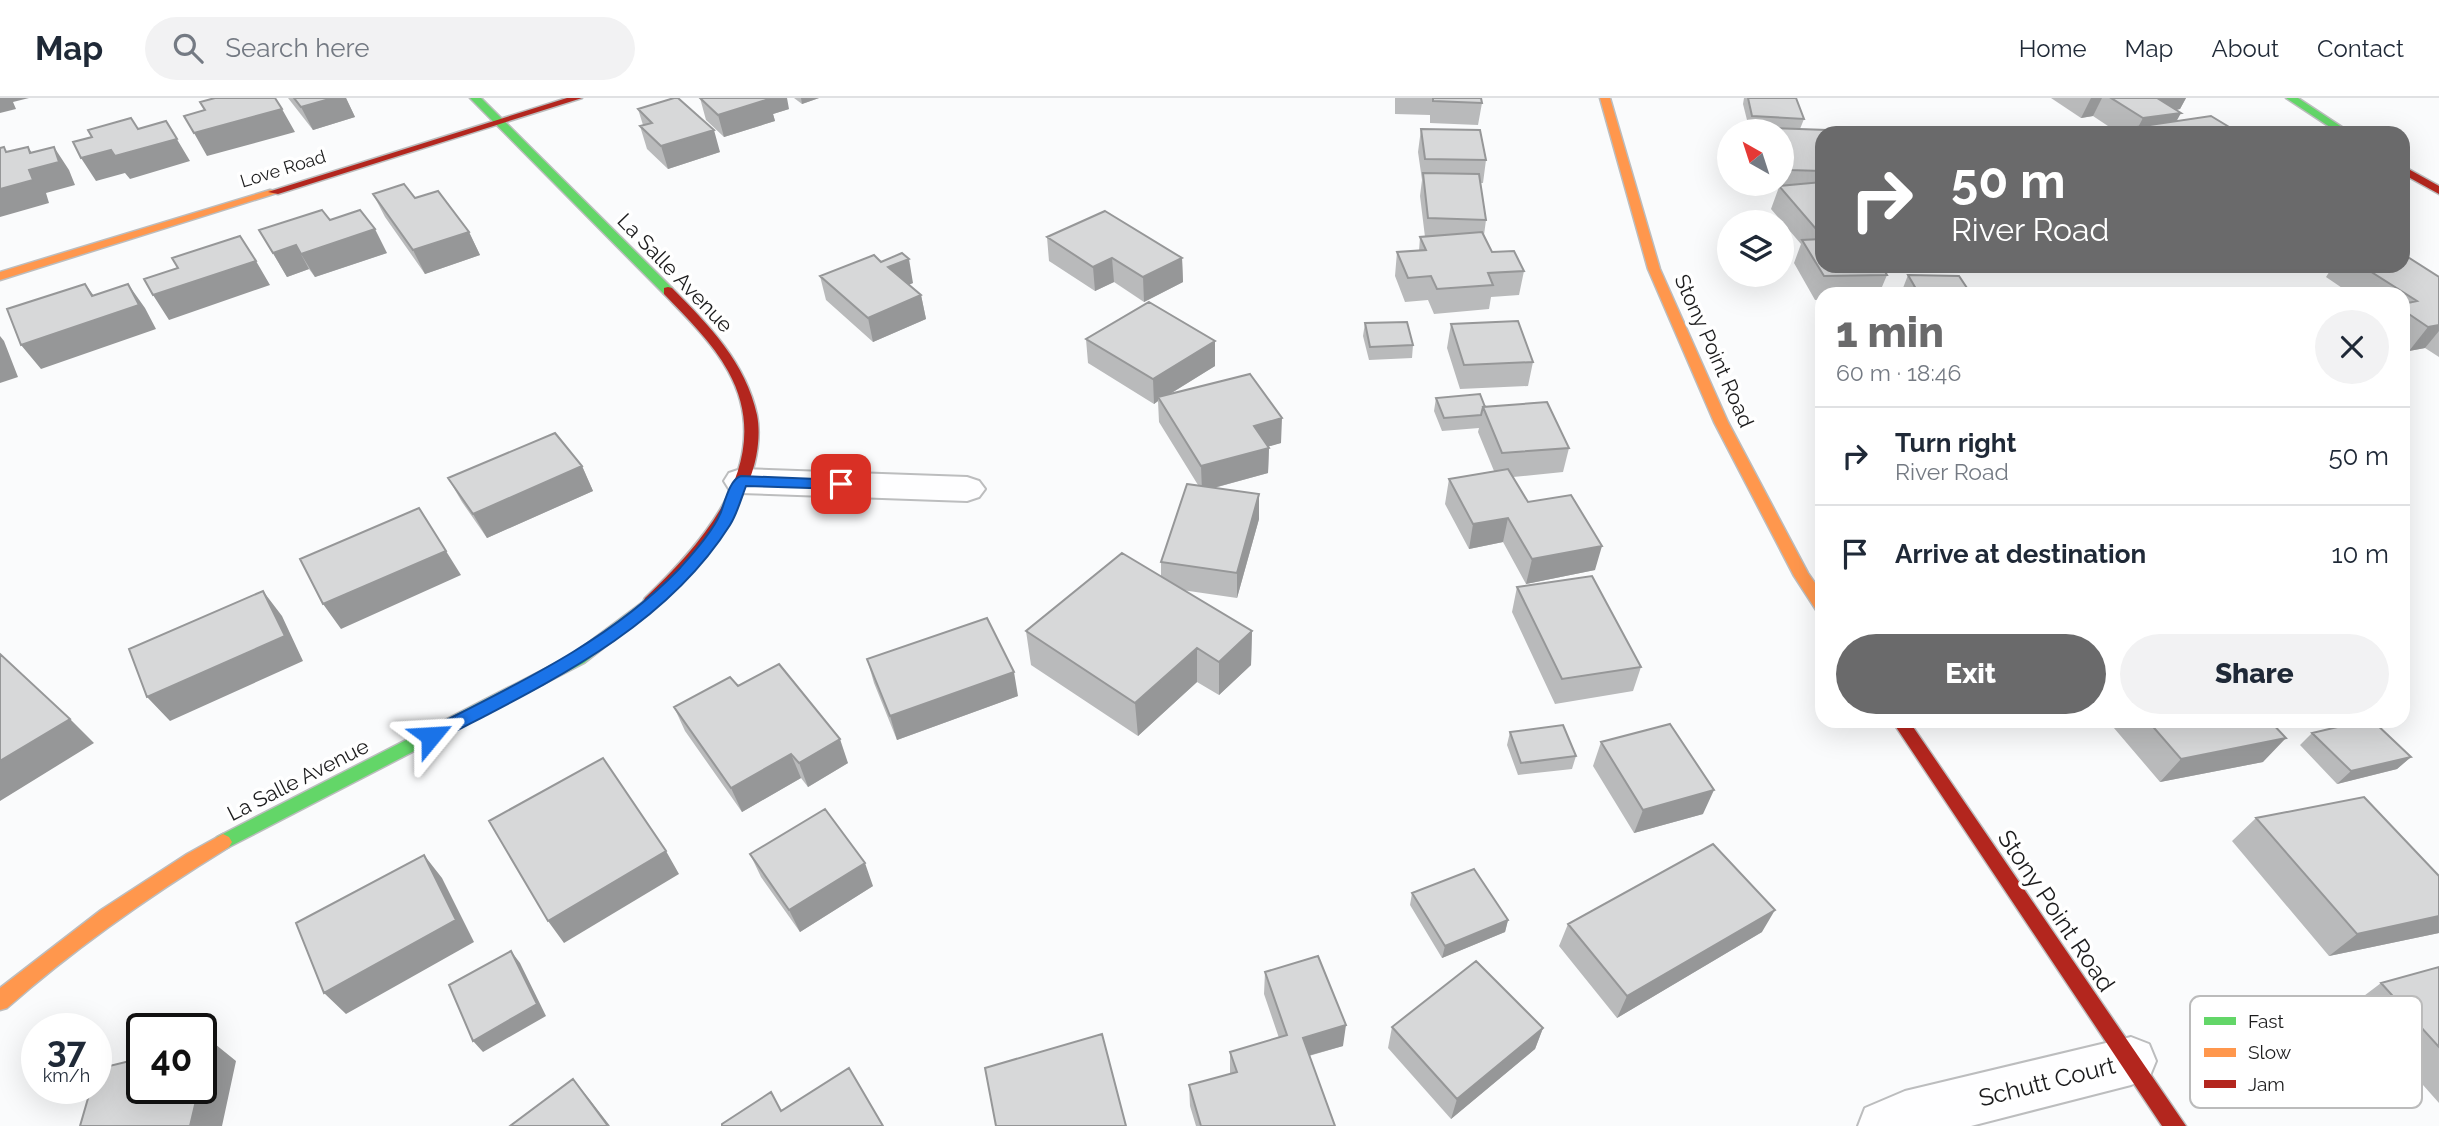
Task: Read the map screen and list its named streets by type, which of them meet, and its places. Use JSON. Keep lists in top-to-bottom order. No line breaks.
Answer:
{"streets":{"street":["Love Road","La Salle Avenue","Stony Point Road","Schutt Court"]},"crossings":[["Love Road","La Salle Avenue"],["Stony Point Road","Schutt Court"]],"legend":["Fast","Slow","Jam"],"north":"top left","page":{"header":"Map","search":"Search here","nav":["Home","Map","About","Contact"],"turn":["50 m","River Road"],"heading":["1 min","60 m · 18:46"],"list":[{"name":"Turn right","note":"River Road","value":"50 m"},{"name":"Arrive at destination","value":"10 m"}],"buttons":["Exit","Share"],"speed":"37 km/h","limit":"40"}}
